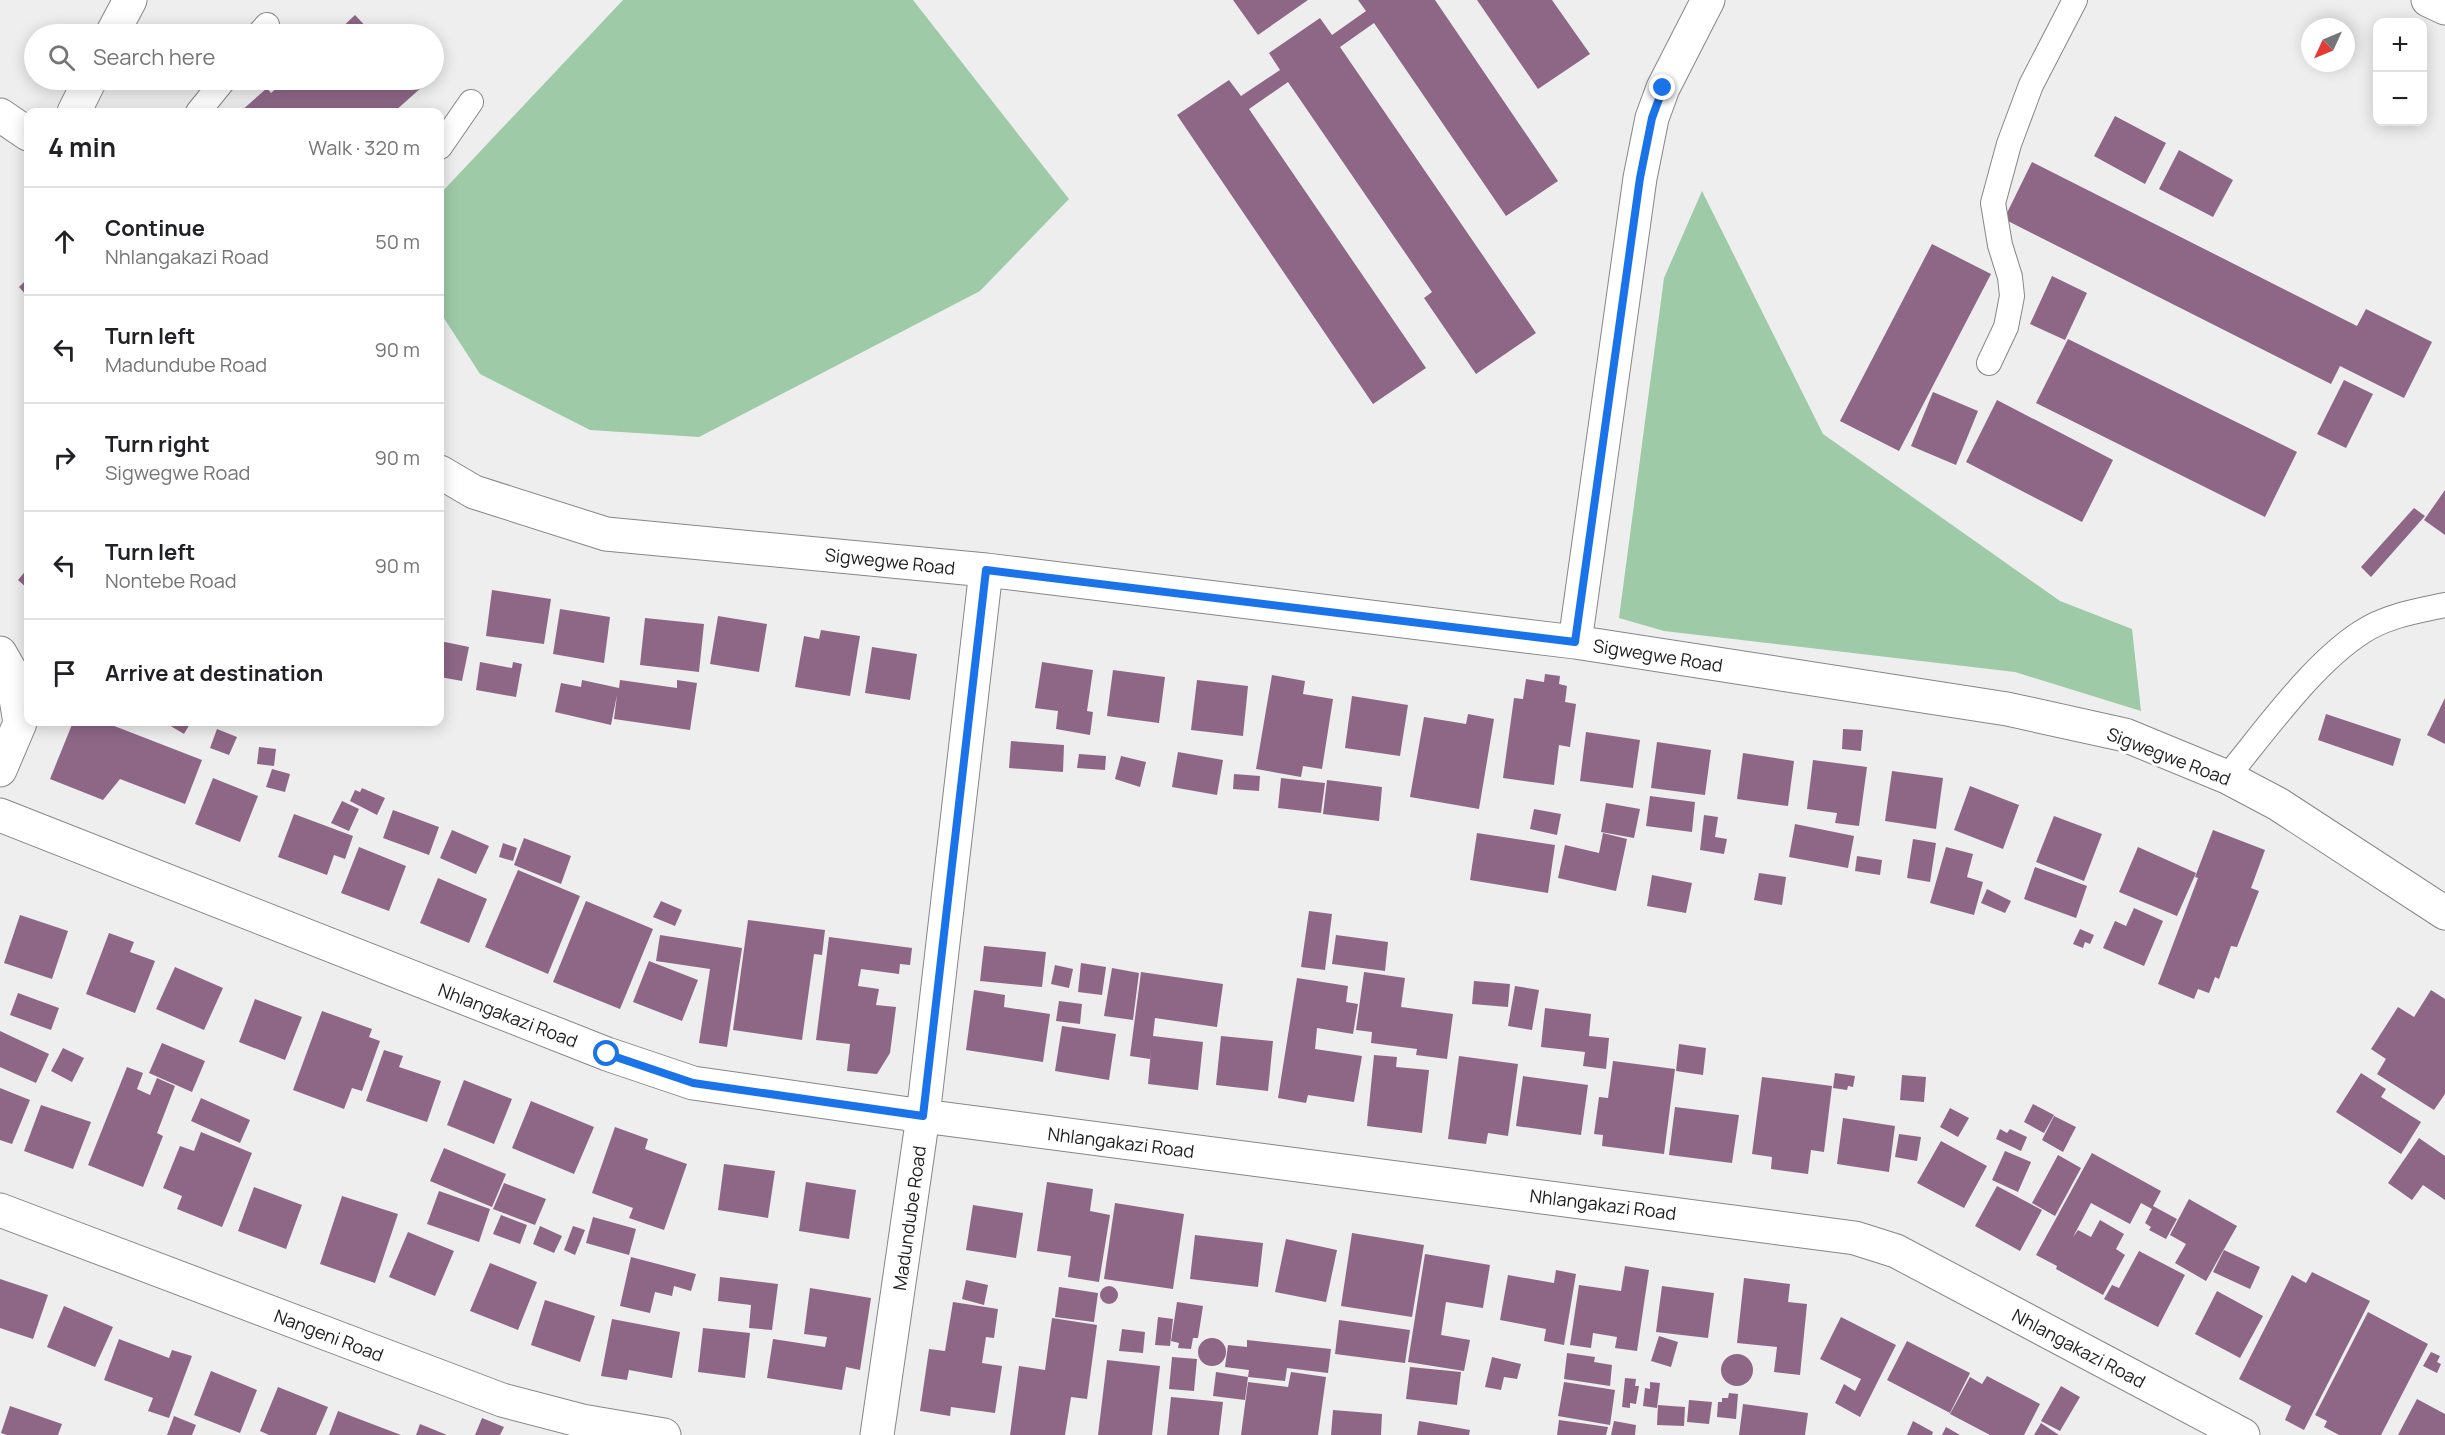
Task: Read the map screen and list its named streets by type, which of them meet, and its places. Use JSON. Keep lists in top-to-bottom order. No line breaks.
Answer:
{"streets":{"street":["Sigwegwe Road","Nhlangakazi Road","Madundube Road","Nangeni Road"]},"crossings":[["Sigwegwe Road","Madundube Road"],["Nhlangakazi Road","Madundube Road"]],"north":"bottom left","page":{"map_buttons":["+","−"],"search":"Search here","heading":["4 min","Walk · 320 m"],"list":[["Continue","Nhlangakazi Road","50 m"],["Turn left","Madundube Road","90 m"],["Turn right","Sigwegwe Road","90 m"],["Turn left","Nontebe Road","90 m"],"Arrive at destination"]}}
